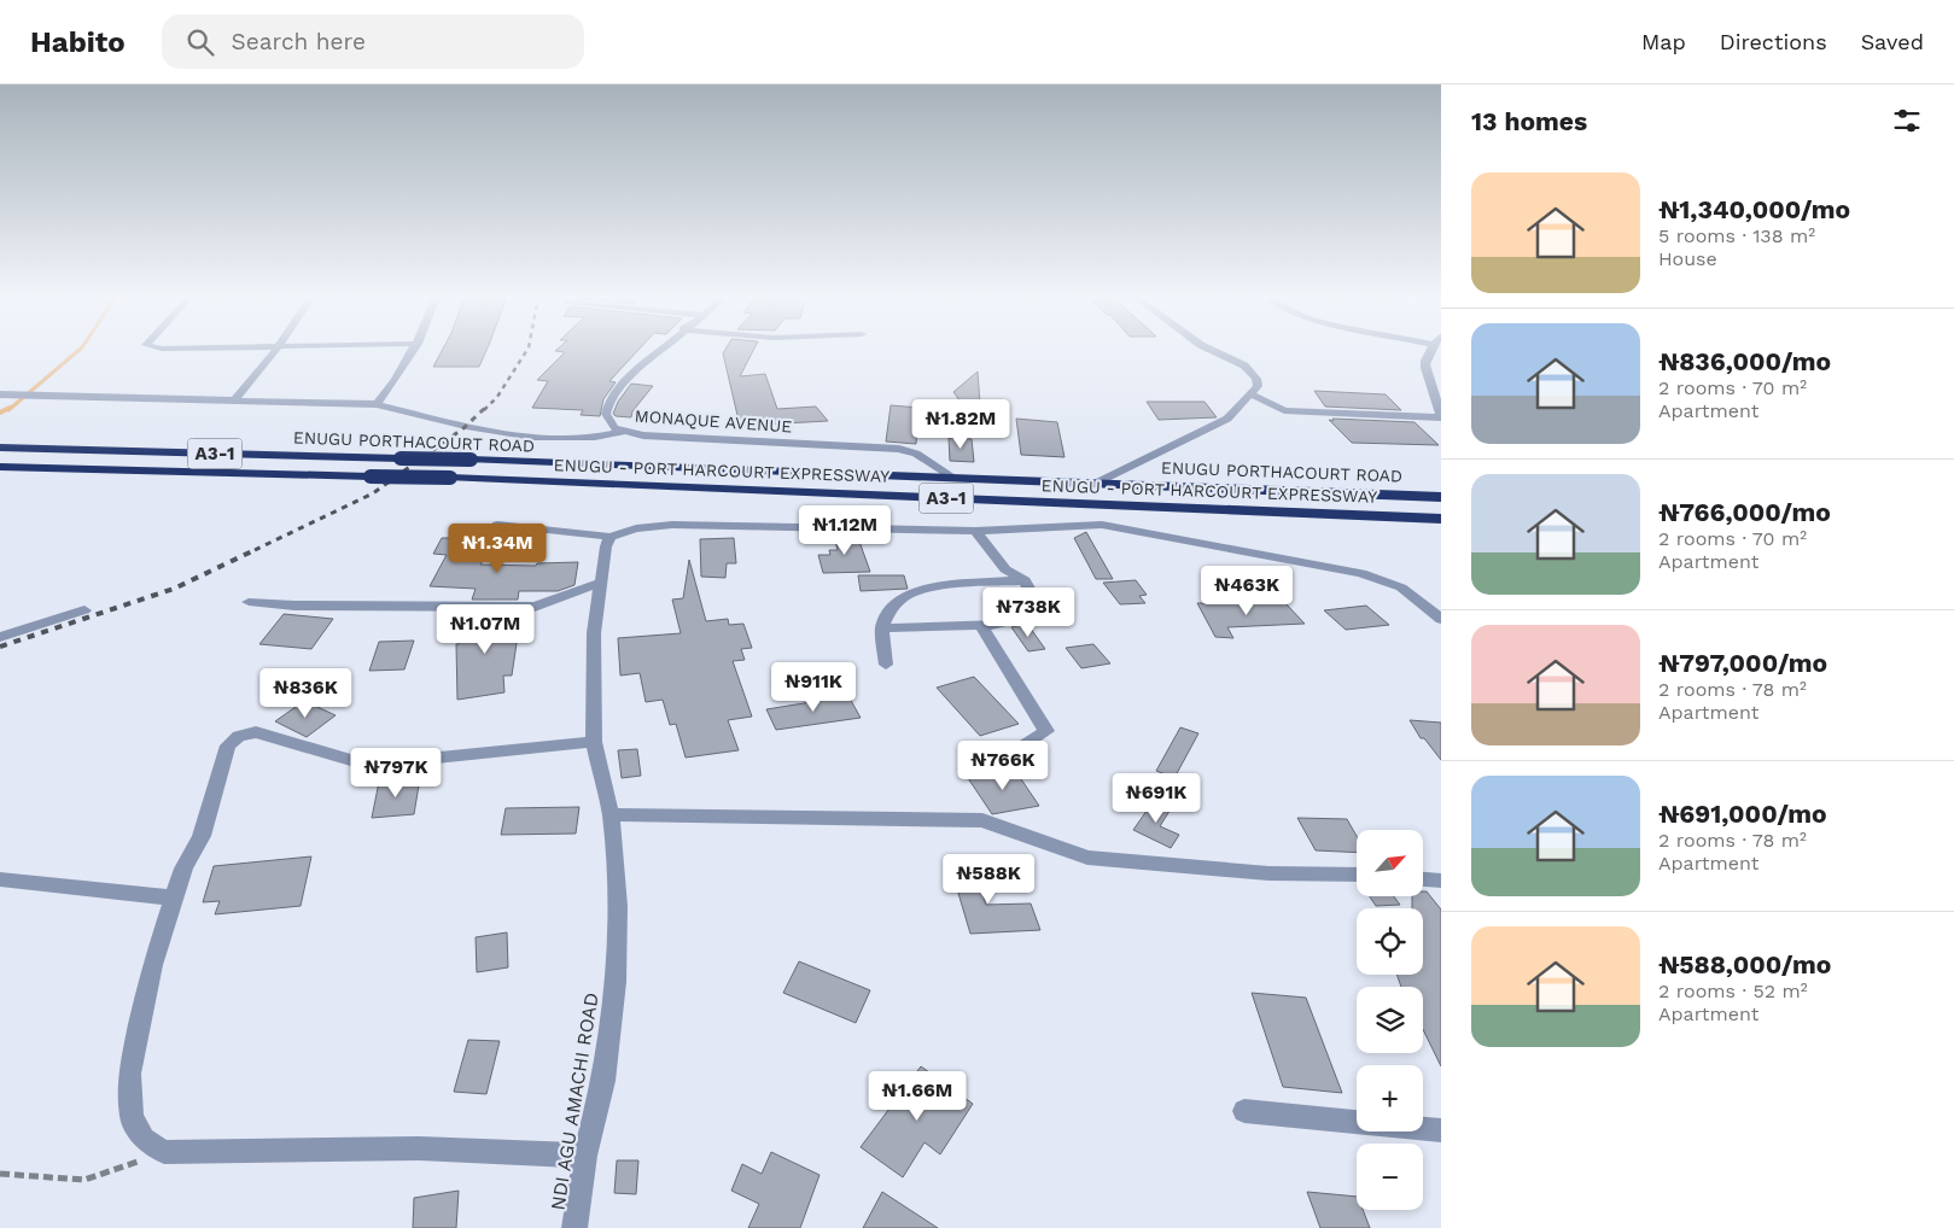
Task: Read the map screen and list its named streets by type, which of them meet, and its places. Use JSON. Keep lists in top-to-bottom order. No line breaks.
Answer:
{"streets":{"highway":["ENUGU PORTHACOURT ROAD","A3-1","ENUGU - PORT HARCOURT EXPRESSWAY"],"street":["MONAQUE AVENUE","NDI AGU AMACHI ROAD"]},"crossings":[["MONAQUE AVENUE","ENUGU PORTHACOURT ROAD"]],"north":"top right","page":{"header":"Habito","search":"Search here","nav":["Map","Directions","Saved"],"heading":"13 homes","list":[{"name":"₦1,340,000/mo","note":"5 rooms · 138 m² · House"},{"name":"₦836,000/mo","note":"2 rooms · 70 m² · Apartment"},{"name":"₦766,000/mo","note":"2 rooms · 70 m² · Apartment"},{"name":"₦797,000/mo","note":"2 rooms · 78 m² · Apartment"},{"name":"₦691,000/mo","note":"2 rooms · 78 m² · Apartment"},{"name":"₦588,000/mo","note":"2 rooms · 52 m² · Apartment"}],"price":["₦1.82M","₦1.12M","₦1.34M","₦463K","₦738K","₦1.07M","₦911K","₦836K","₦766K","₦797K","₦691K","₦588K","₦1.66M"],"map_buttons":["+","−"]}}
